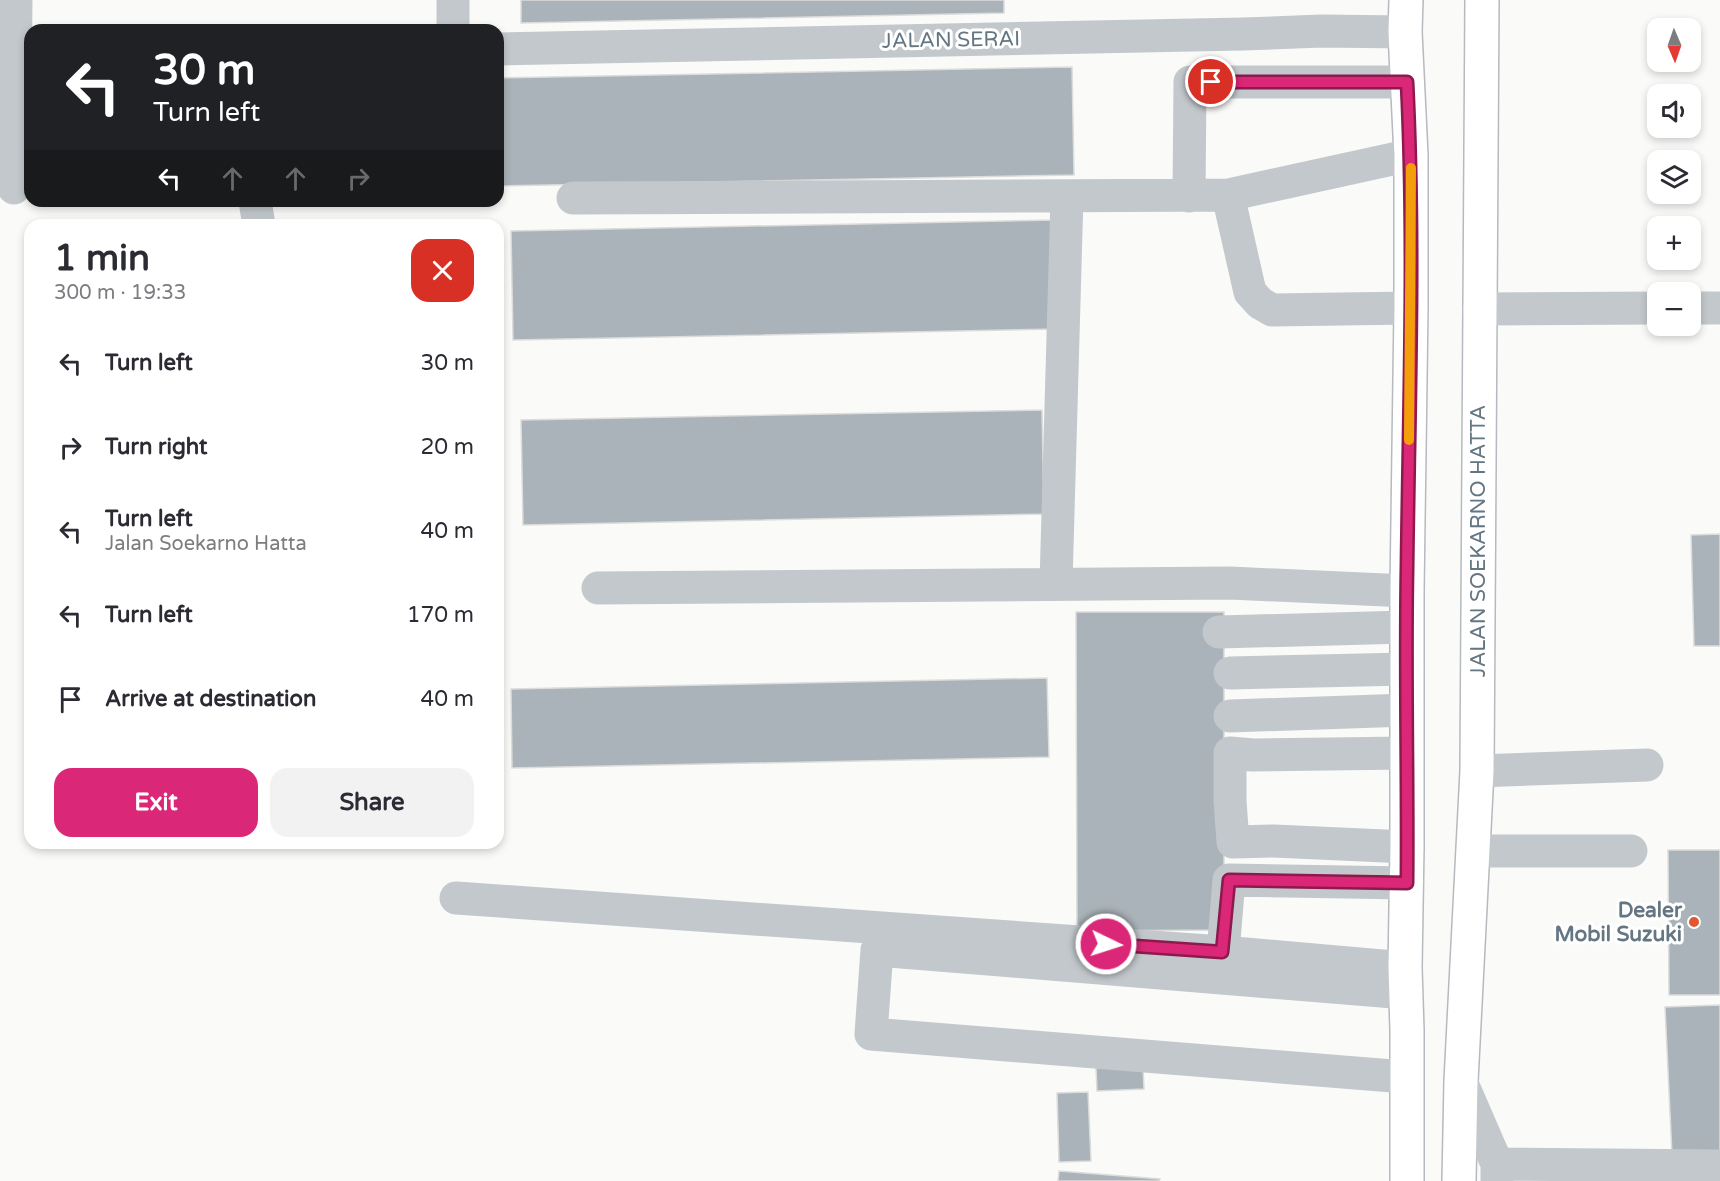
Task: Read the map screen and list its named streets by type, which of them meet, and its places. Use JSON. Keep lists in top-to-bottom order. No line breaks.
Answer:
{"streets":{"main road":["JALAN SOEKARNO HATTA"],"street":["JALAN SERAI"]},"places":["Dealer Mobil Suzuki"],"north":"bottom","page":{"map_buttons":["+","−"],"turn":["30 m","Turn left"],"heading":["1 min","300 m · 19:33"],"list":[{"name":"Turn left","value":"30 m"},{"name":"Turn right","value":"20 m"},{"name":"Turn left","note":"Jalan Soekarno Hatta","value":"40 m"},{"name":"Turn left","value":"170 m"},{"name":"Arrive at destination","value":"40 m"}],"buttons":["Exit","Share"]}}
